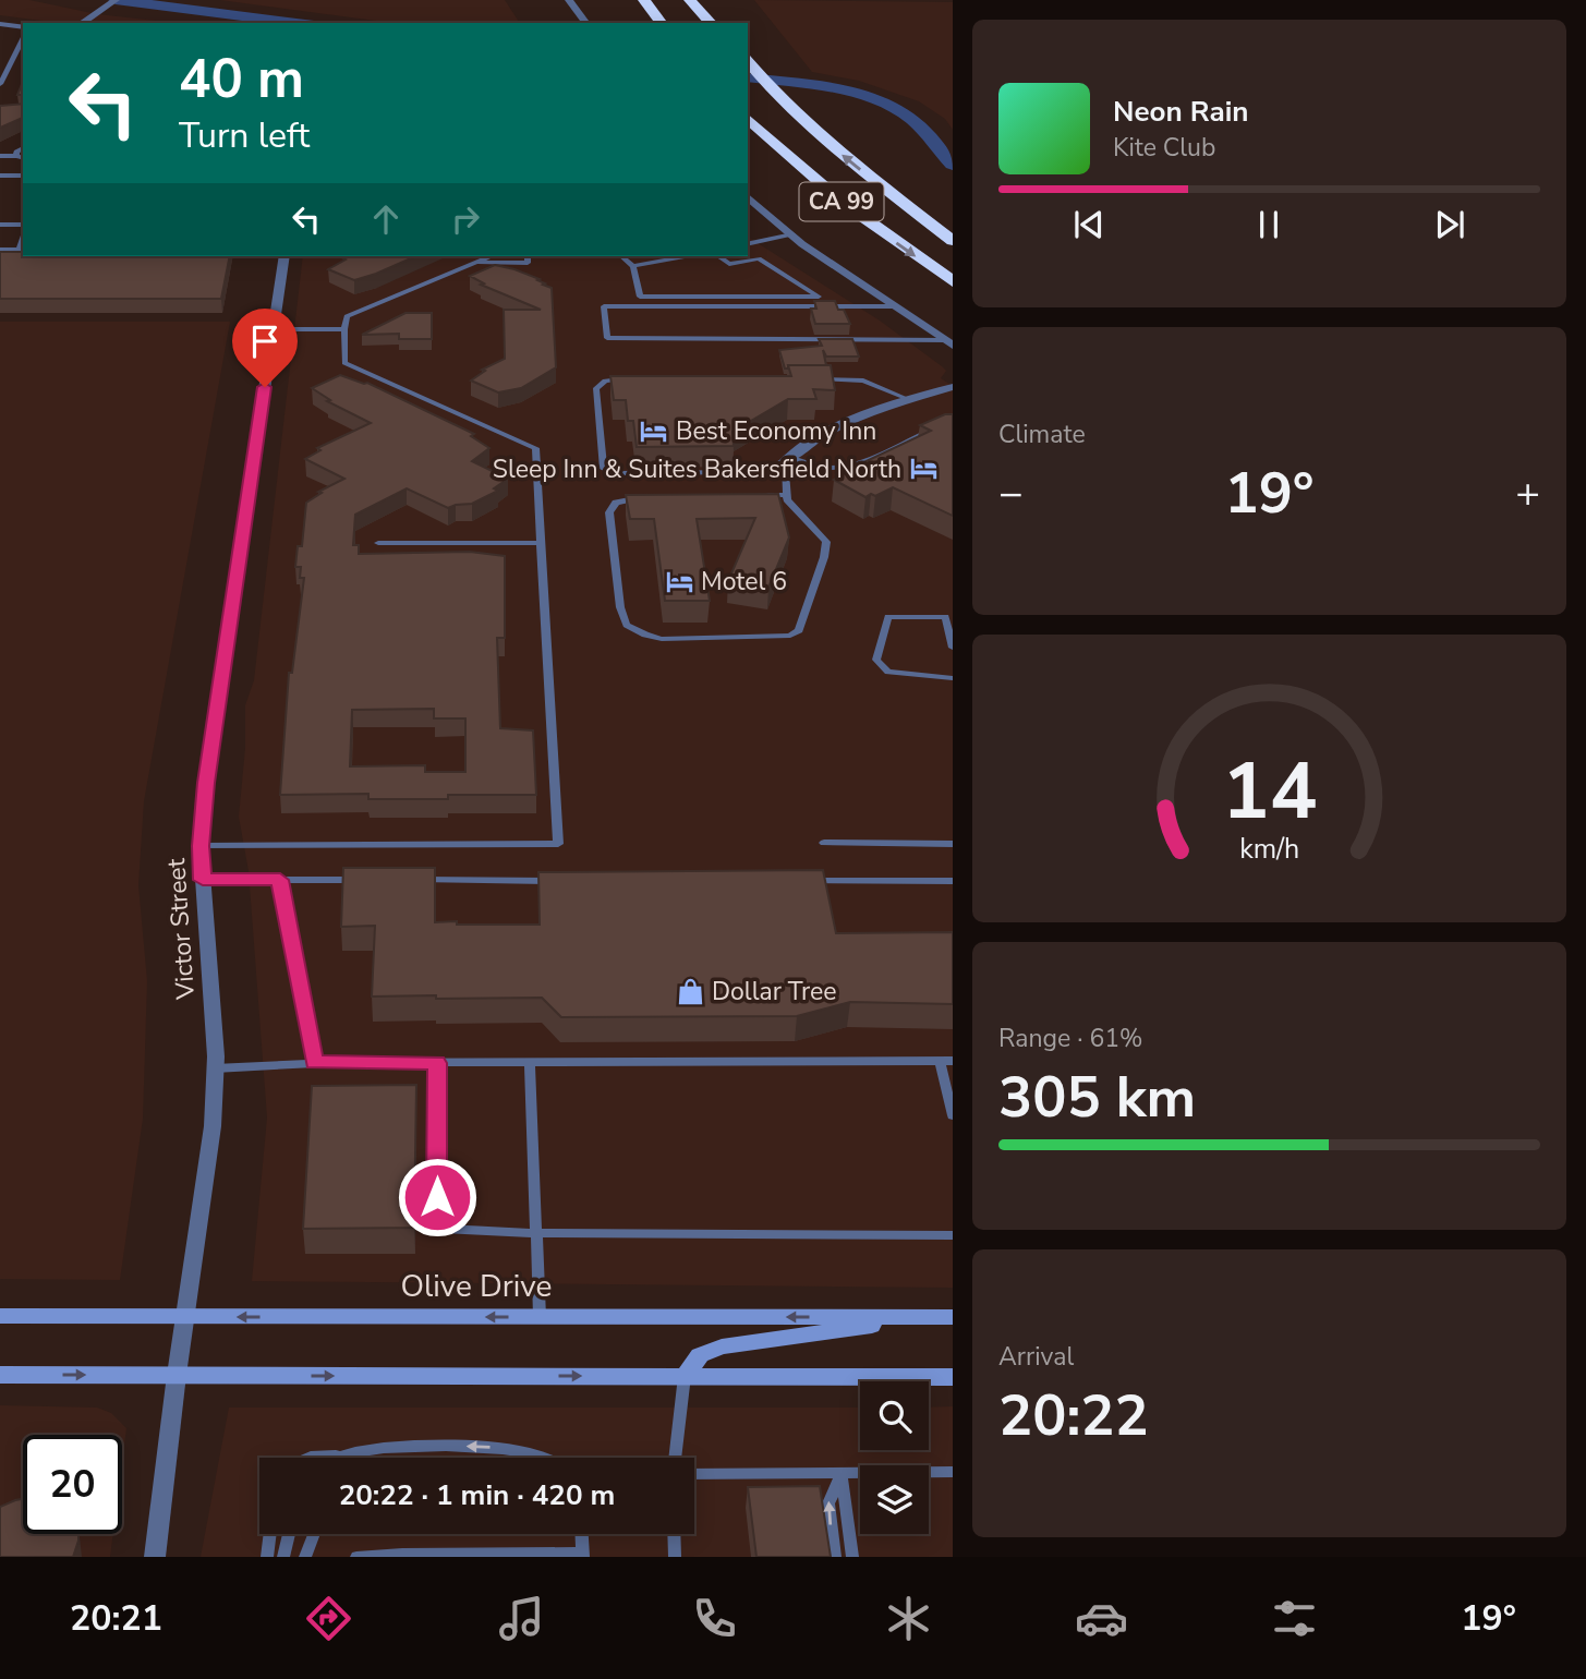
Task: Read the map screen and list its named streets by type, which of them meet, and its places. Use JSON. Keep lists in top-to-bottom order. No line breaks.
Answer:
{"streets":{"highway":["CA 99"],"main road":["Olive Drive"],"street":["Victor Street"]},"crossings":[["Victor Street","Olive Drive"]],"places":{"hotel":["Best Economy Inn","Sleep Inn & Suites Bakersfield North","Motel 6"],"shop":["Dollar Tree"]},"page":{"turn":["40 m","Turn left"],"song":["Neon Rain","Kite Club"],"tile":["Climate",["Range · 61%","305 km"],["Arrival","20:22"]],"heat":["−","19°","+"],"limit":"20","trip":"20:22 · 1 min · 420 m","tabs":["20:21","19°"],"gauge":["14","km/h"]}}
